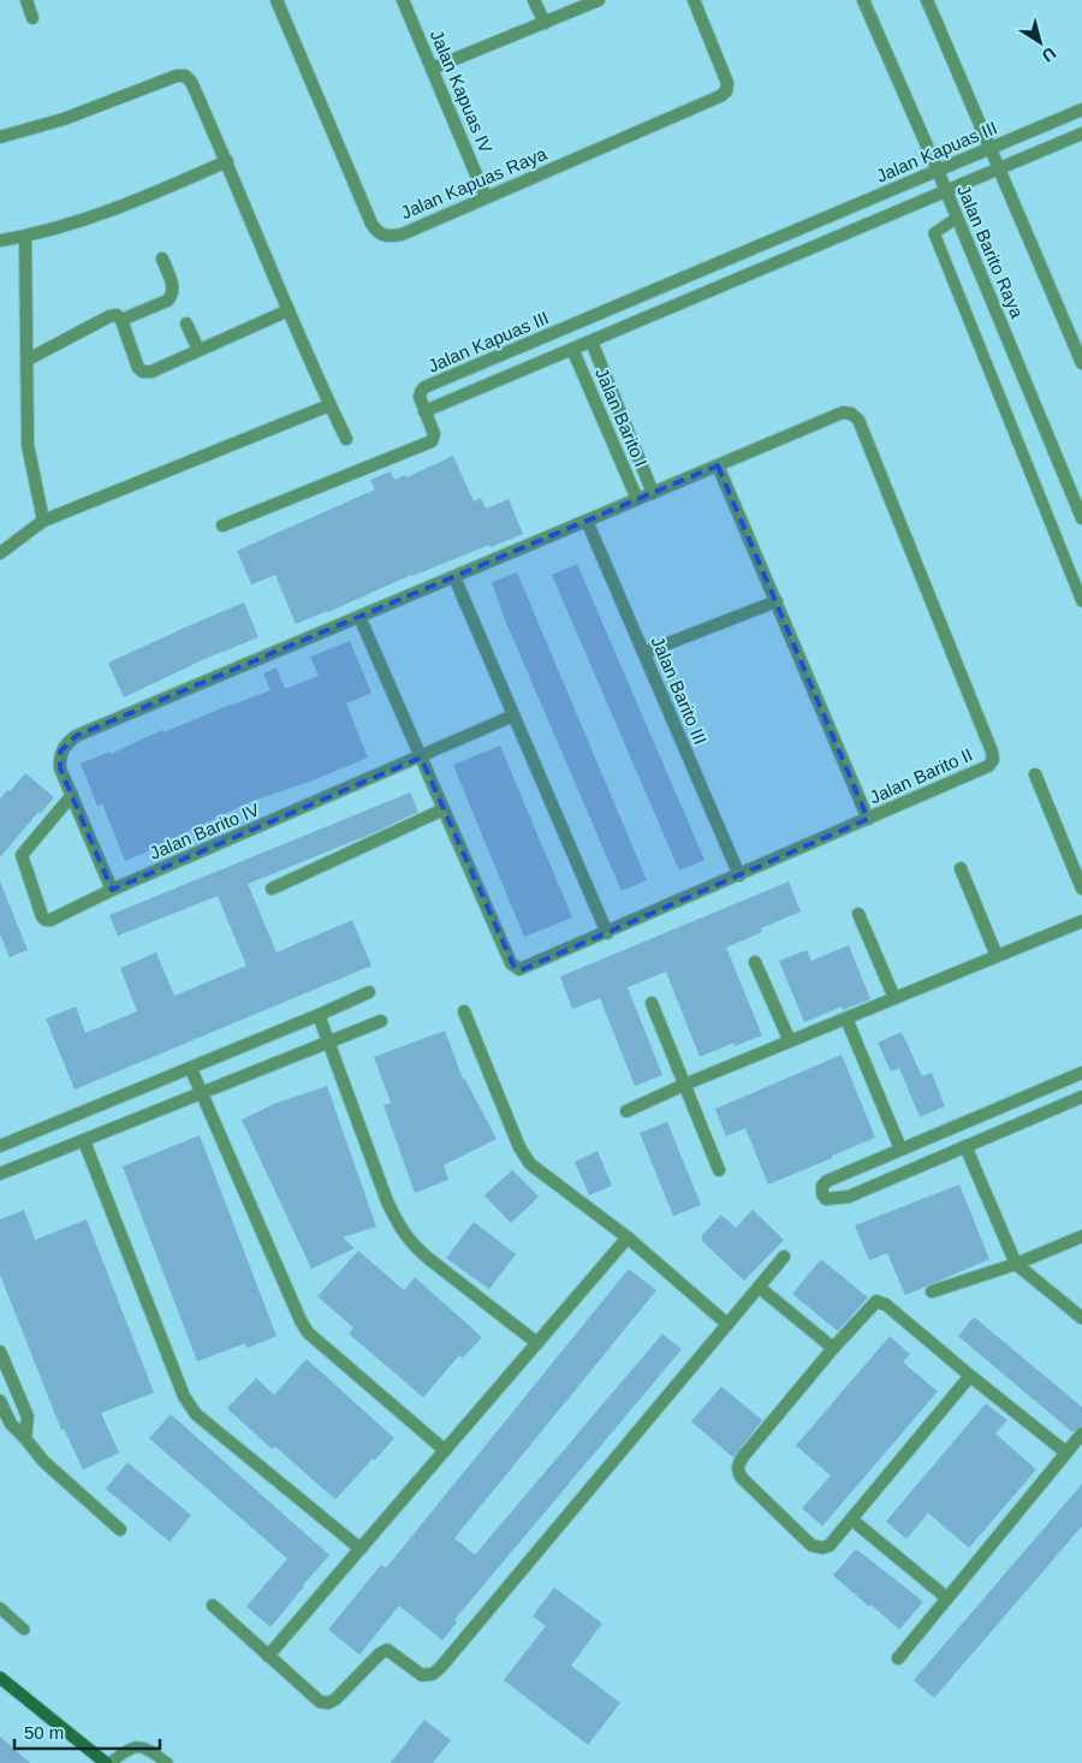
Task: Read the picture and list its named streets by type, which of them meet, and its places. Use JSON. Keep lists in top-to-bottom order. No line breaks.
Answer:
{"streets":{"street":["Jalan Kapuas IV","Jalan Kapuas III","Jalan Kapuas Raya","Jalan Barito Raya","Jalan Barito I","Jalan Barito III","Jalan Barito II","Jalan Barito IV"]},"crossings":[["Jalan Kapuas IV","Jalan Kapuas Raya"],["Jalan Kapuas III","Jalan Barito Raya"],["Jalan Barito III","Jalan Barito II"]],"scale_bar":"50 m","north":"bottom right"}
